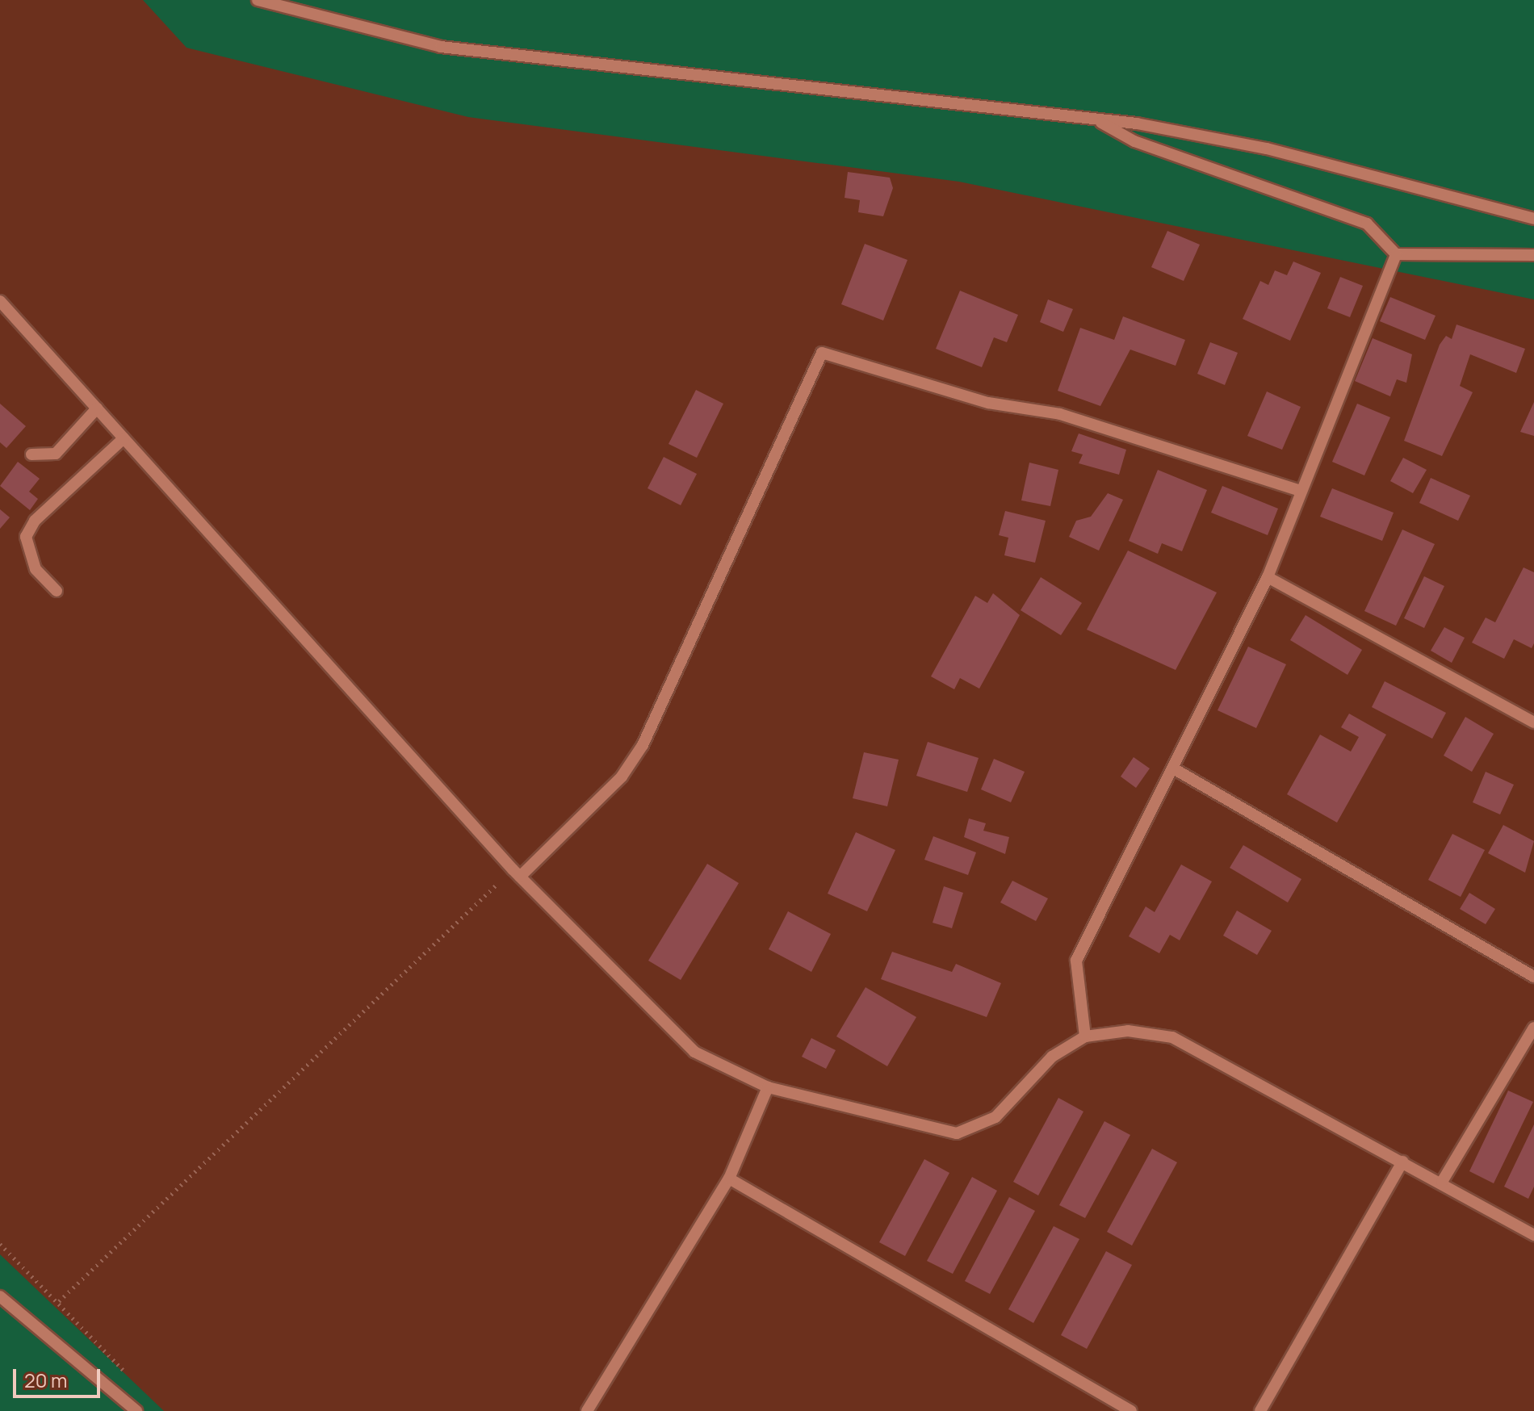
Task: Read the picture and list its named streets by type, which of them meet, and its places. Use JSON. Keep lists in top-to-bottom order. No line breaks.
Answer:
{"scale_bar":"20 m"}
